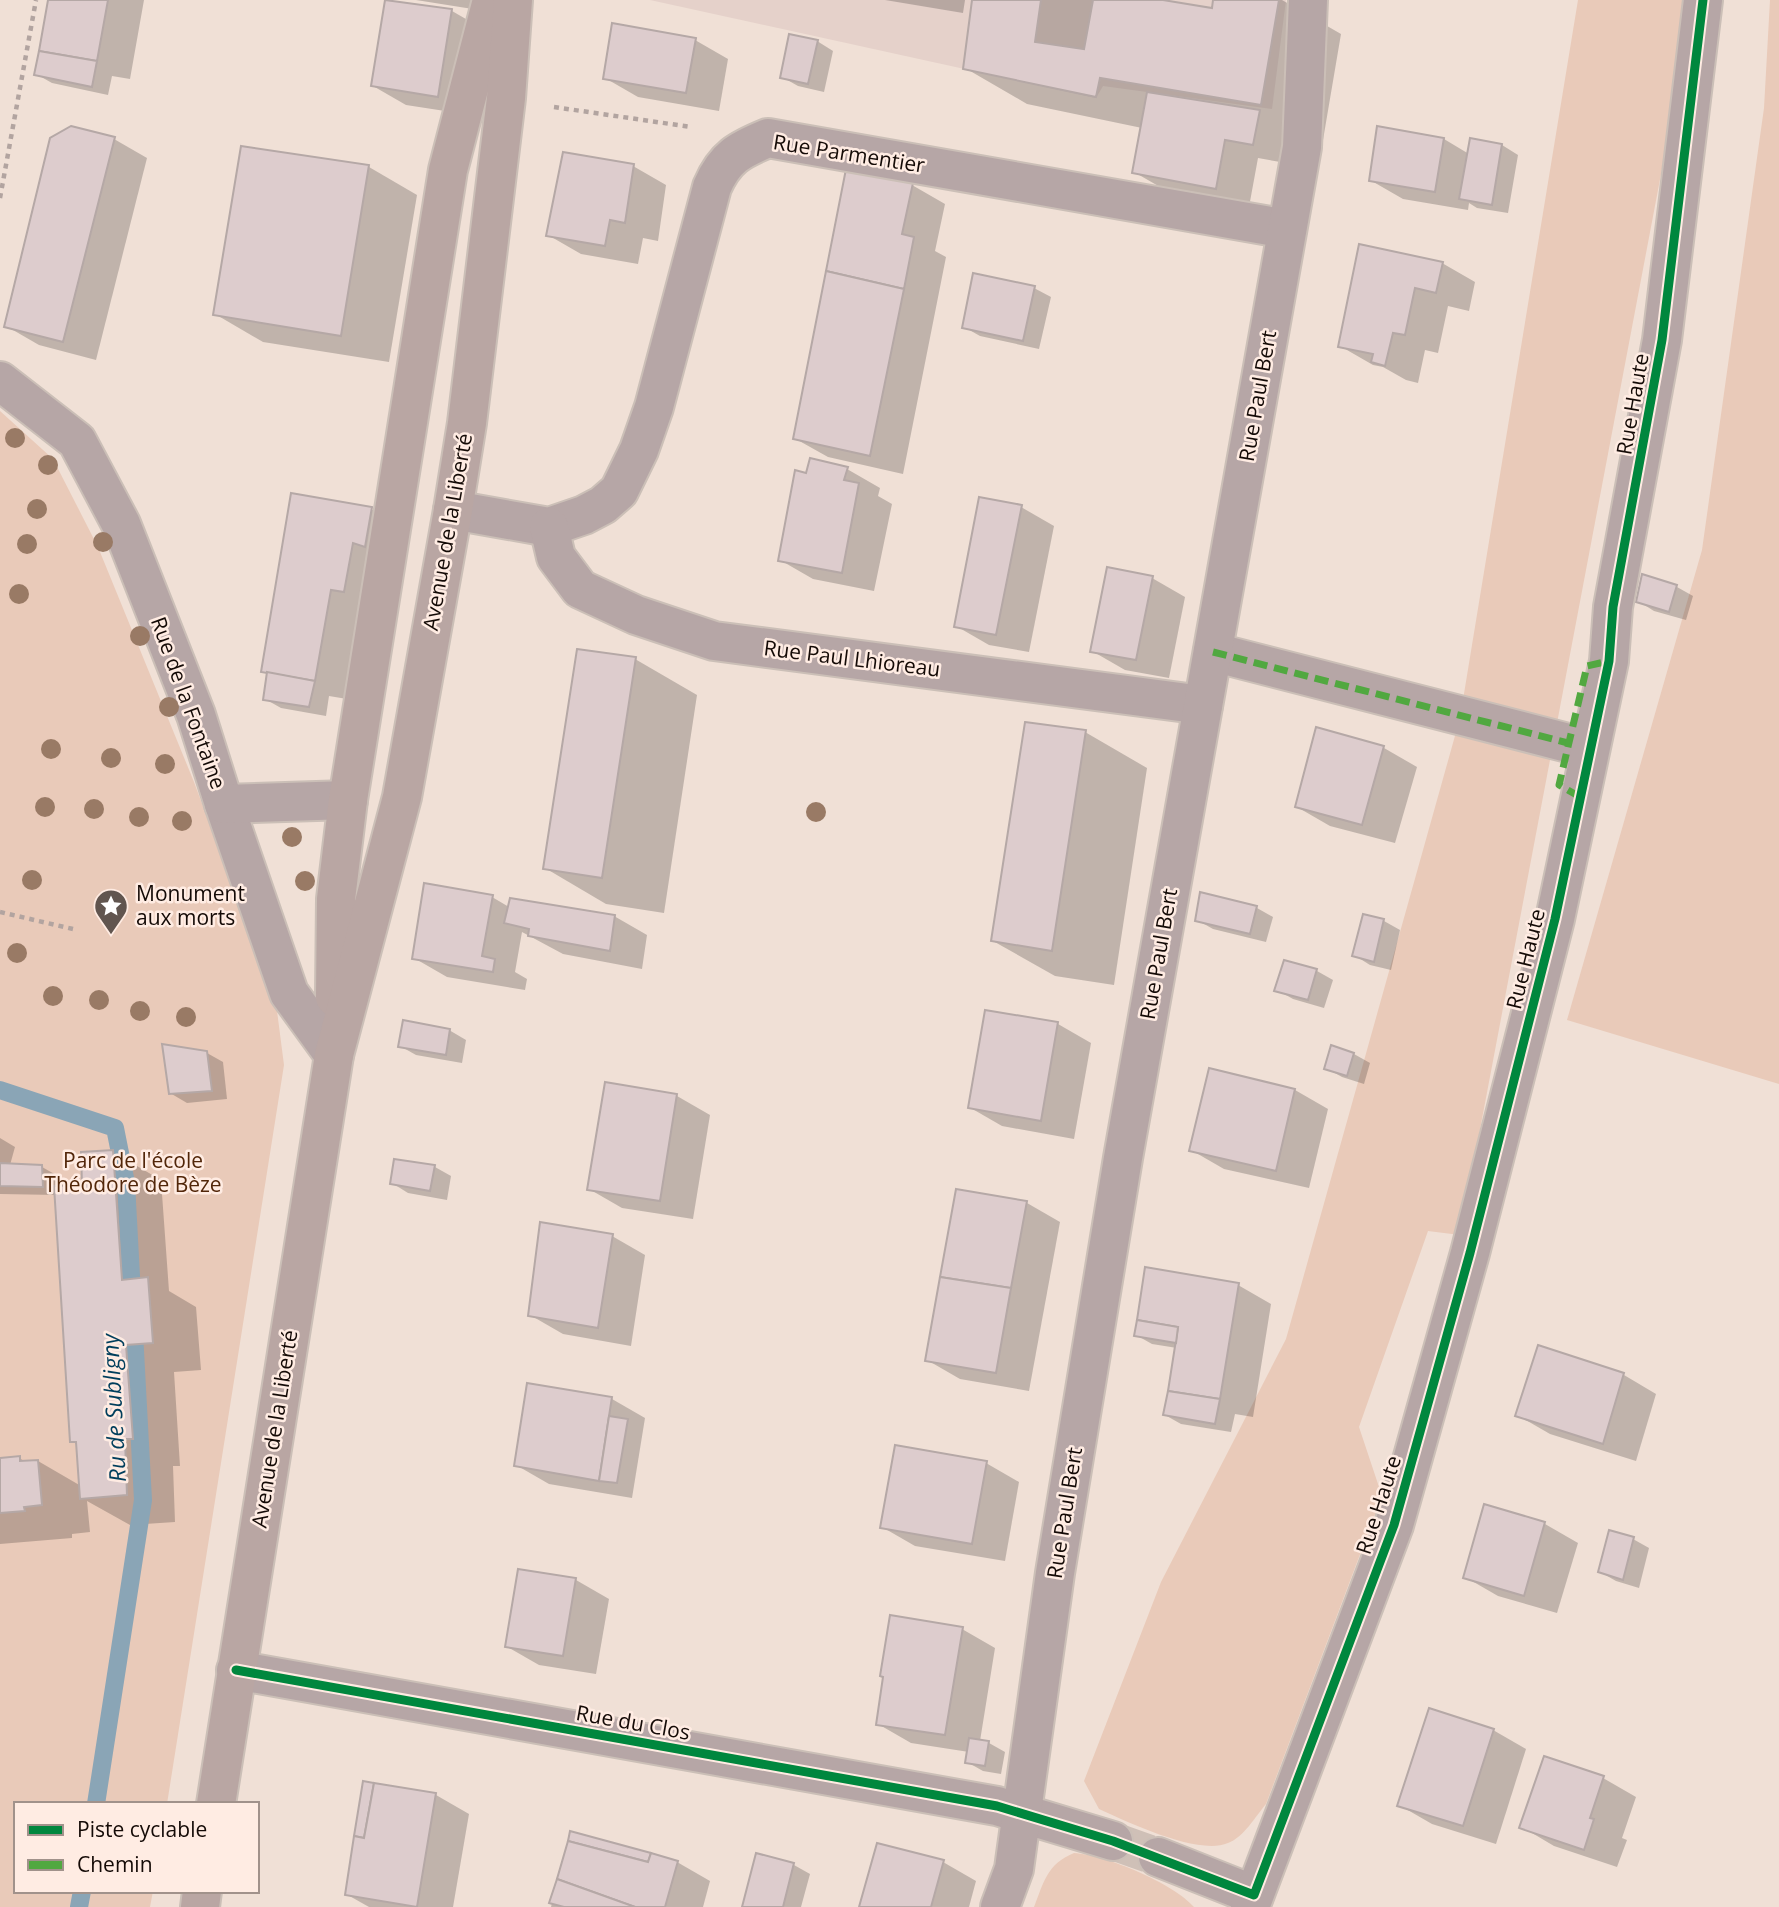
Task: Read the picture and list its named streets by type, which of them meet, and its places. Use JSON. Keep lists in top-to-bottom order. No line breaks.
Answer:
{"streets":{"main road":["Avenue de la Liberté"],"street":["Rue Parmentier","Rue Paul Bert","Rue Haute","Rue Paul Lhioreau","Rue de la Fontaine","Rue du Clos"]},"crossings":[["Rue Parmentier","Rue Paul Bert"],["Rue Parmentier","Avenue de la Liberté"],["Rue Parmentier","Rue Paul Lhioreau"],["Rue Paul Bert","Rue Paul Lhioreau"],["Rue Paul Bert","Rue du Clos"],["Avenue de la Liberté","Rue de la Fontaine"],["Avenue de la Liberté","Rue du Clos"]],"water":["Ru de Subligny"],"parks":["Parc de l'école Théodore de Bèze"],"places":{"place":["Monument aux morts"]},"legend":["Piste cyclable","Chemin"]}
